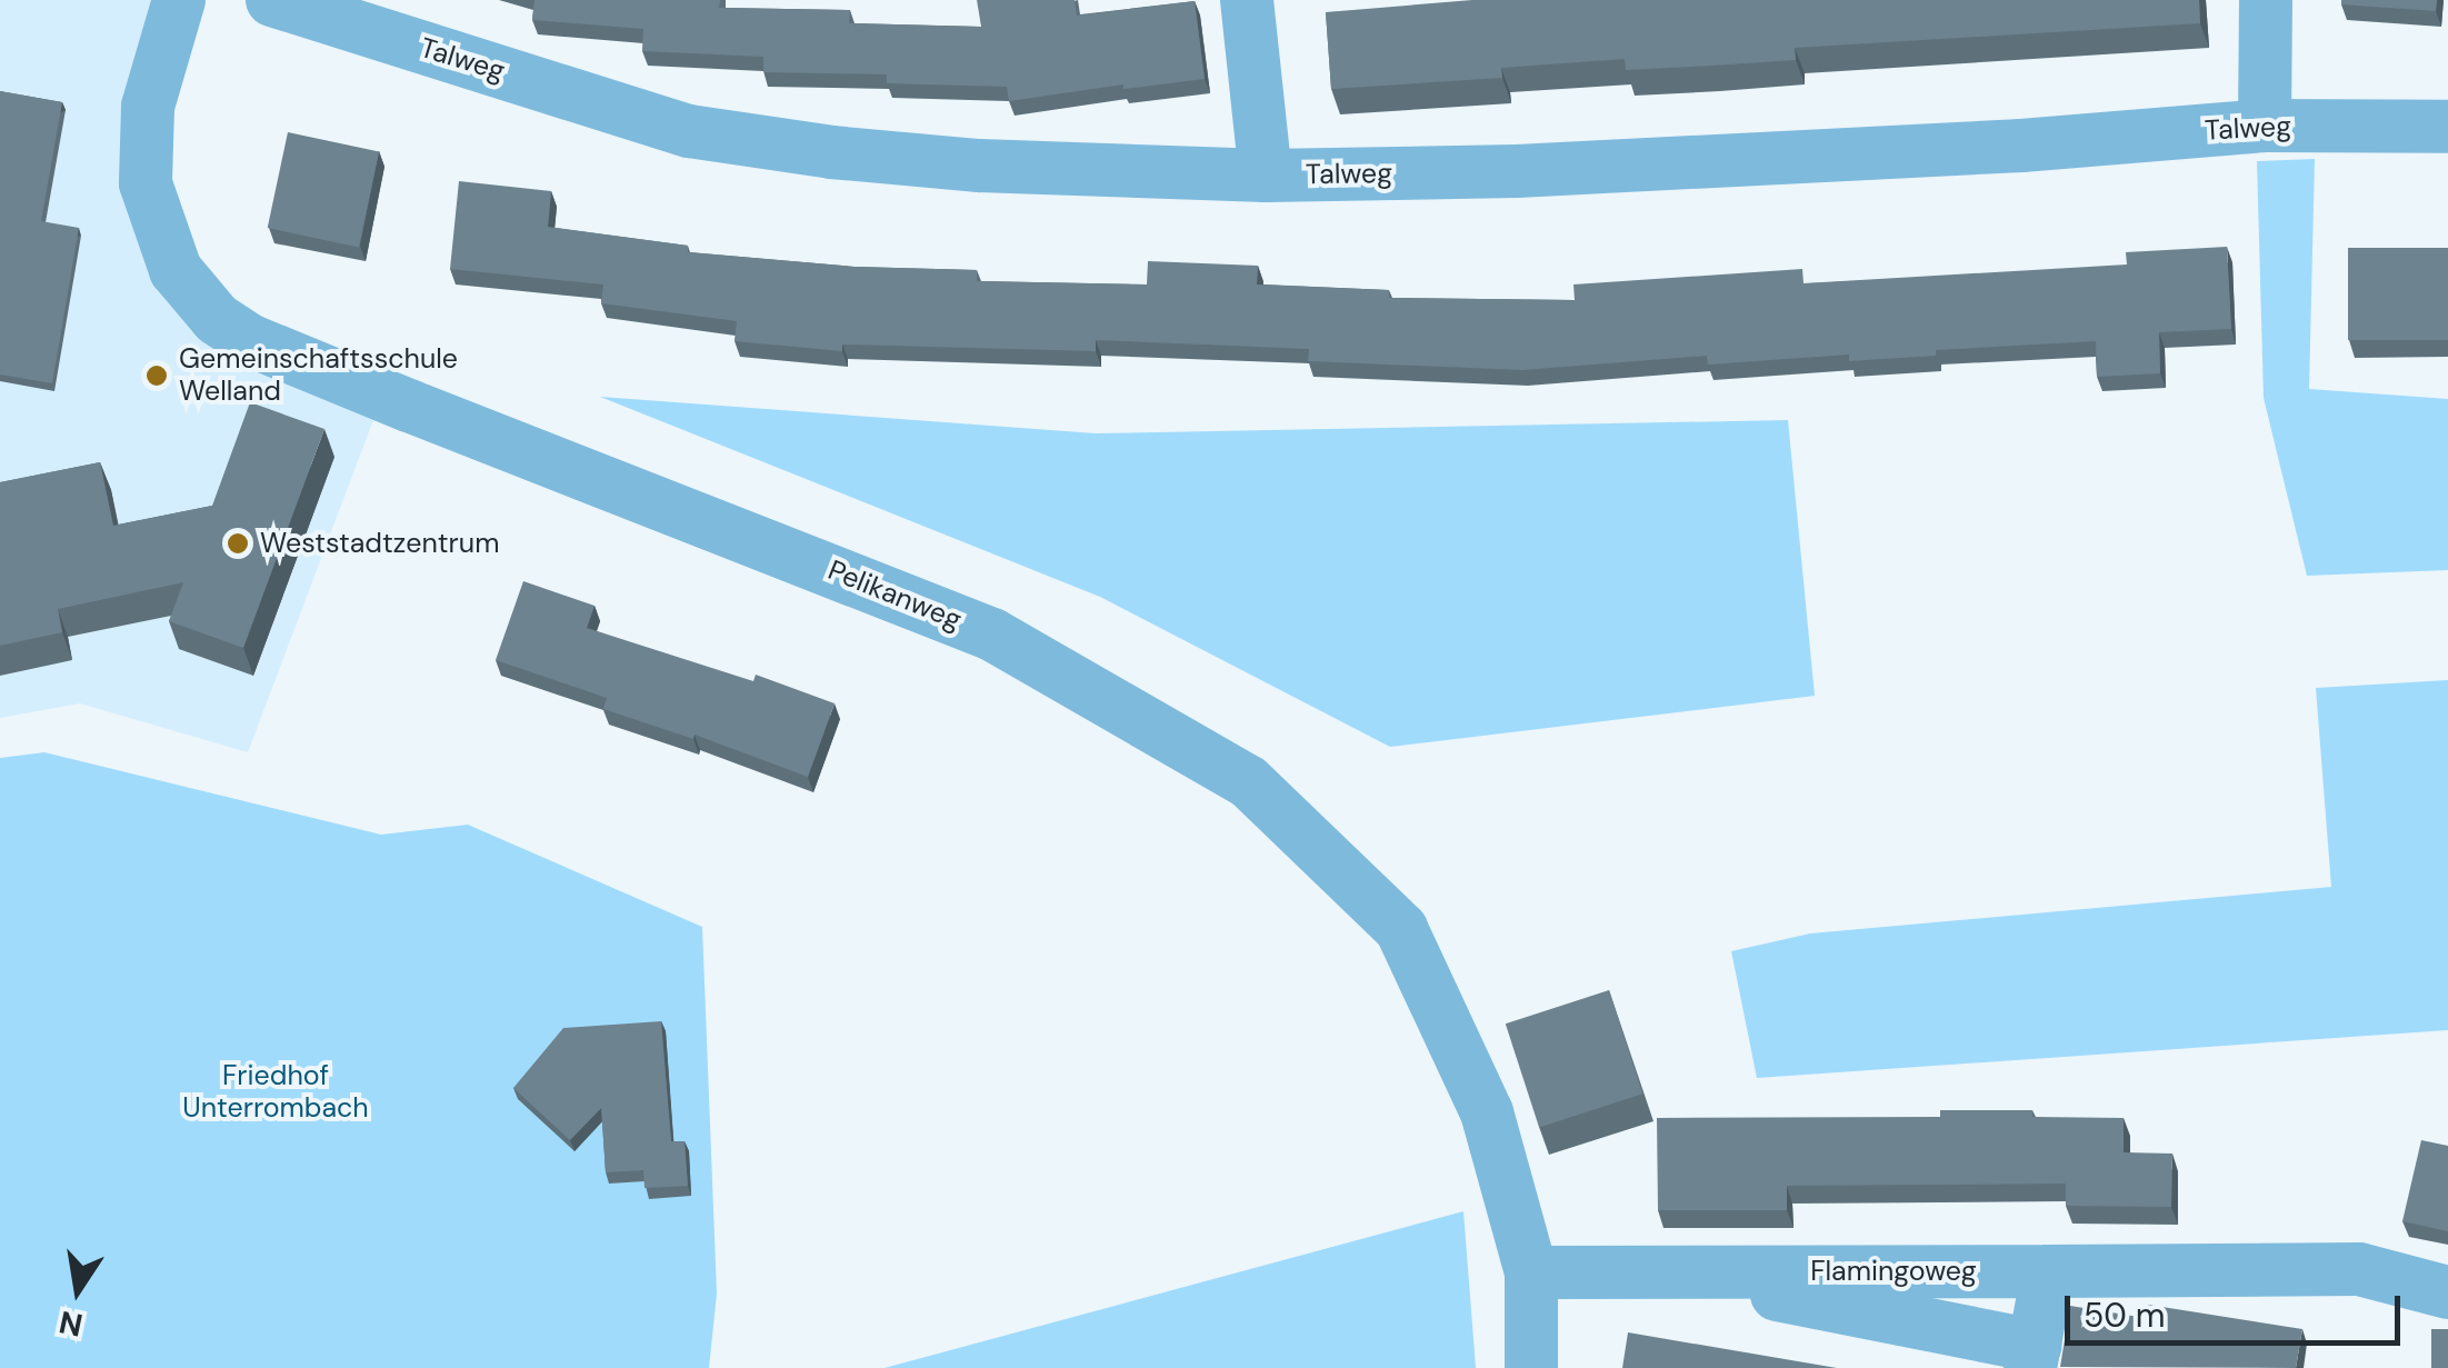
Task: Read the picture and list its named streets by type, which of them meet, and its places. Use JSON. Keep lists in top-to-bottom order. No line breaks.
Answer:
{"streets":{"street":["Talweg","Pelikanweg","Flamingoweg"]},"crossings":[["Pelikanweg","Flamingoweg"]],"parks":["Friedhof Unterrombach"],"places":["Gemeinschaftsschule Welland","Weststadtzentrum"],"scale_bar":"50 m","north":"bottom"}
